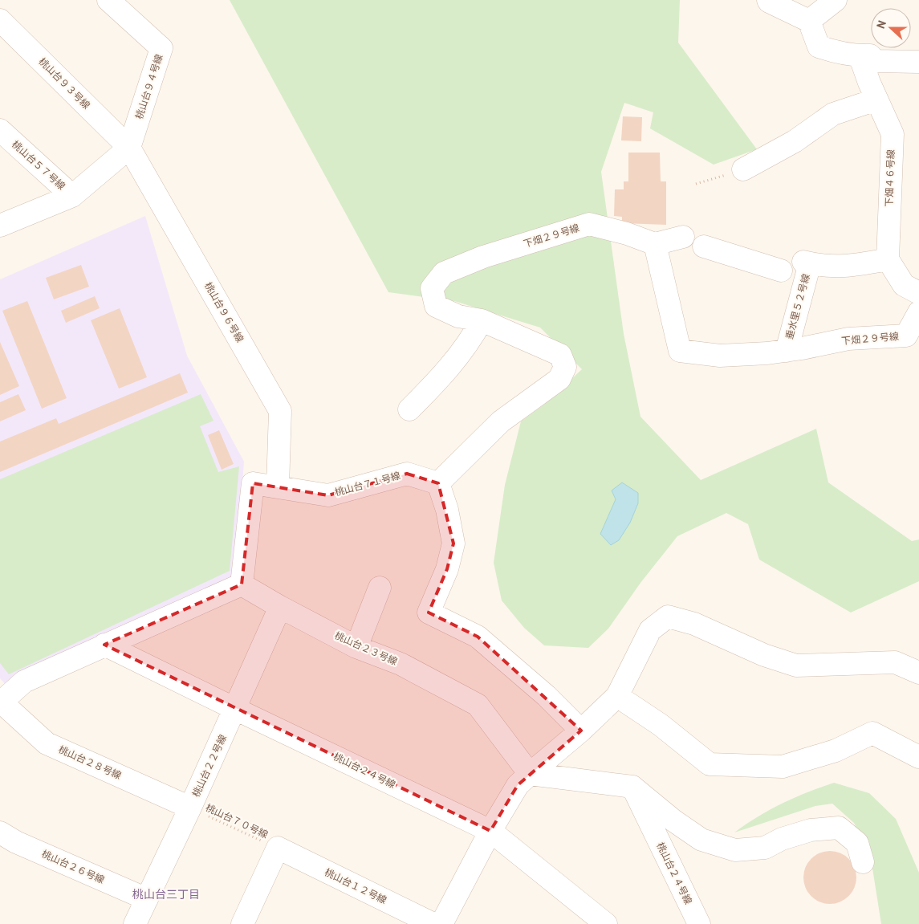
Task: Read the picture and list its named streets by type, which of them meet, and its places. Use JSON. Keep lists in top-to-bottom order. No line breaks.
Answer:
{"streets":{"street":["桃山台９３号線","桃山台９４号線","桃山台５７号線","下畑４６号線","下畑２９号線","垂水里５２号線","桃山台９６号線","桃山台７１号線","桃山台２３号線","桃山台２８号線","桃山台２２号線","桃山台２４号線","桃山台２６号線","桃山台１２号線"],"path":["桃山台７０号線"]},"crossings":[["桃山台９３号線","桃山台９４号線"],["桃山台９３号線","桃山台９６号線"],["桃山台９４号線","桃山台９６号線"],["下畑４６号線","垂水里５２号線"],["下畑２９号線","垂水里５２号線"],["下畑２９号線","桃山台７１号線"],["桃山台９６号線","桃山台７１号線"],["桃山台７１号線","桃山台２３号線"],["桃山台２３号線","桃山台２２号線"],["桃山台２８号線","桃山台２２号線"],["桃山台２８号線","桃山台７０号線"],["桃山台２２号線","桃山台２４号線"],["桃山台２２号線","桃山台７０号線"],["桃山台２２号線","桃山台２６号線"],["桃山台７０号線","桃山台１２号線"]],"districts":["桃山台三丁目"],"north":"left"}
